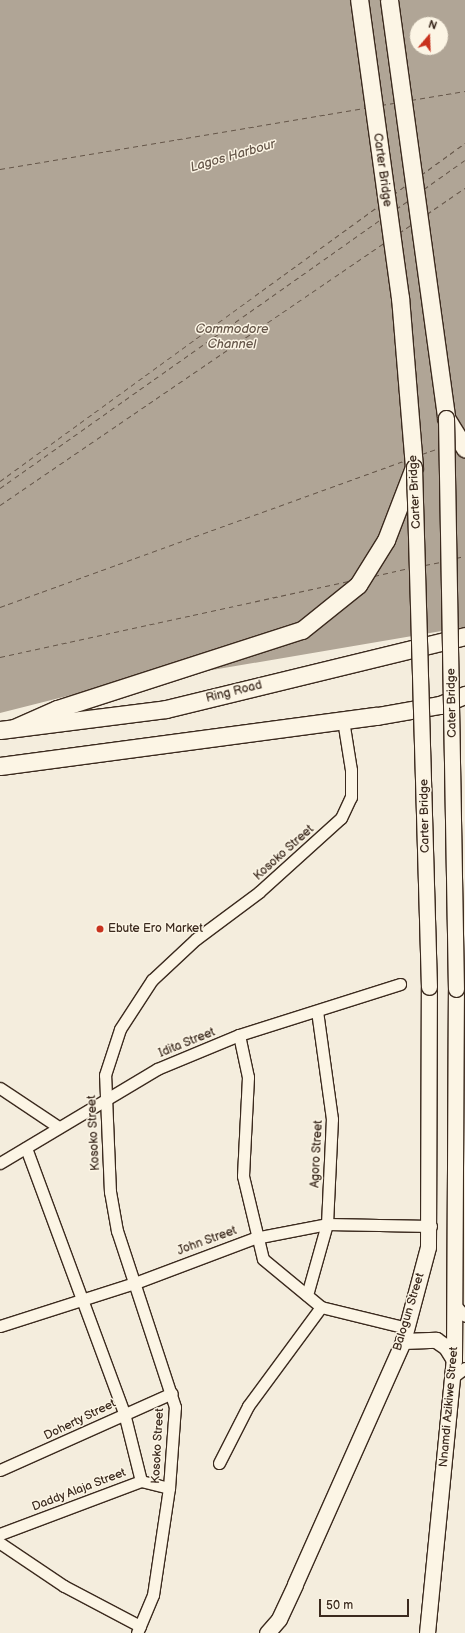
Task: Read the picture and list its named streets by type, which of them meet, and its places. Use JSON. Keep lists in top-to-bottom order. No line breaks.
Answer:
{"streets":{"main road":["Carter Bridge","Ring Road","Cater Bridge","Balogun Street","Nnamdi Azikiwe Street"],"street":["Kosoko Street","Idita Street","Agoro Street","John Street","Doherty Street","Daddy Alaja Street"]},"crossings":[["Carter Bridge","Balogun Street"],["Cater Bridge","Nnamdi Azikiwe Street"],["Kosoko Street","Idita Street"],["Kosoko Street","John Street"],["Kosoko Street","Doherty Street"],["Kosoko Street","Daddy Alaja Street"],["Idita Street","Agoro Street"],["Agoro Street","John Street"],["John Street","Balogun Street"]],"water":["Lagos Harbour","Commodore Channel"],"places":["Ebute Ero Market"],"scale_bar":"50 m","north":"top"}
